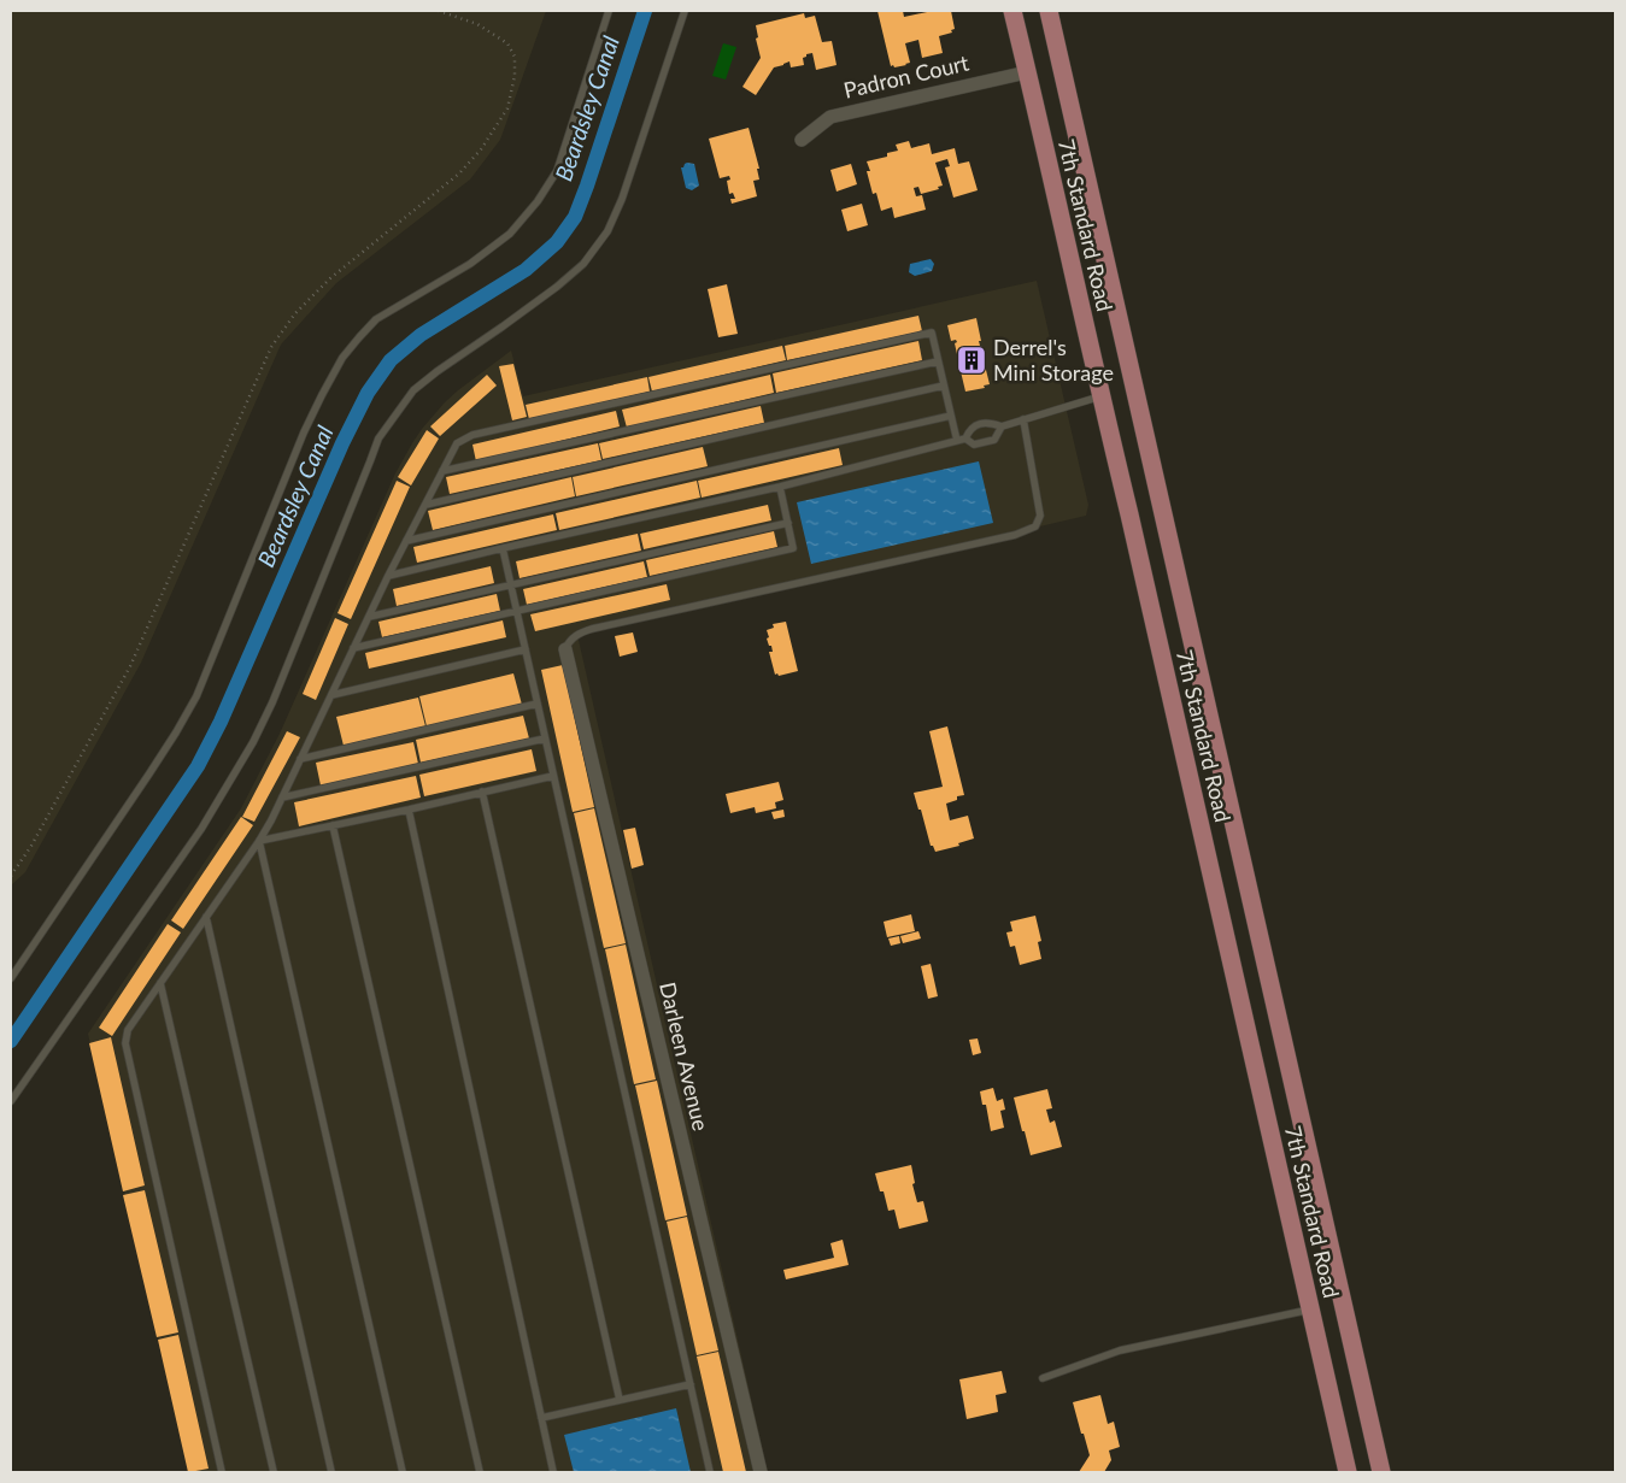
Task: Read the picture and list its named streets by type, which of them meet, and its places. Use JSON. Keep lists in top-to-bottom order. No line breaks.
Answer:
{"streets":{"main road":["7th Standard Road"],"street":["Padron Court","Darleen Avenue"]},"crossings":[["Padron Court","7th Standard Road"]],"water":["Beardsley Canal"],"places":{"building":["Derrel's Mini Storage"]}}
